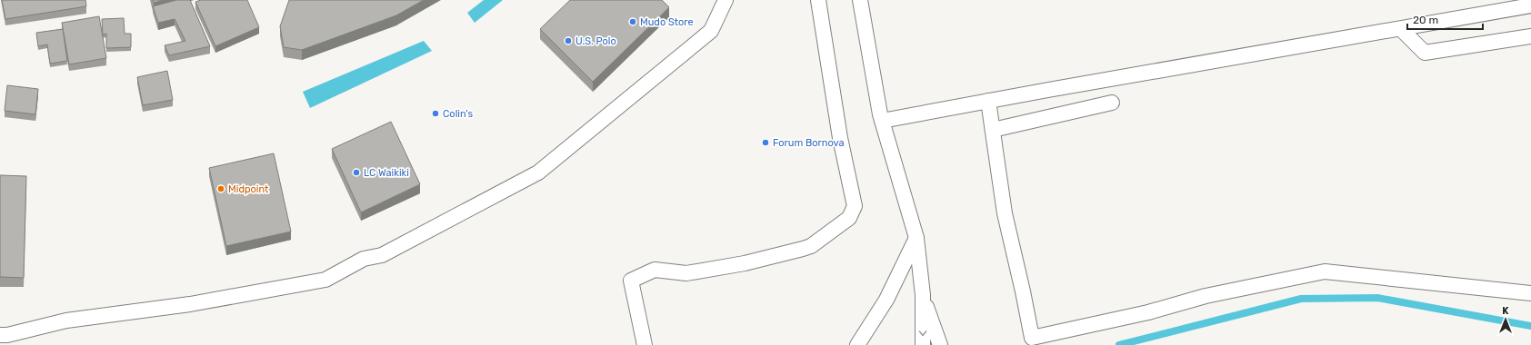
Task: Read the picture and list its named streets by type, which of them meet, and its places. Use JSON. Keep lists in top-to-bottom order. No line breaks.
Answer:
{"places":["Mudo Store","U.S. Polo","Colin's","Forum Bornova","LC Waikiki","Midpoint"],"scale_bar":"20 m","north":"top"}
